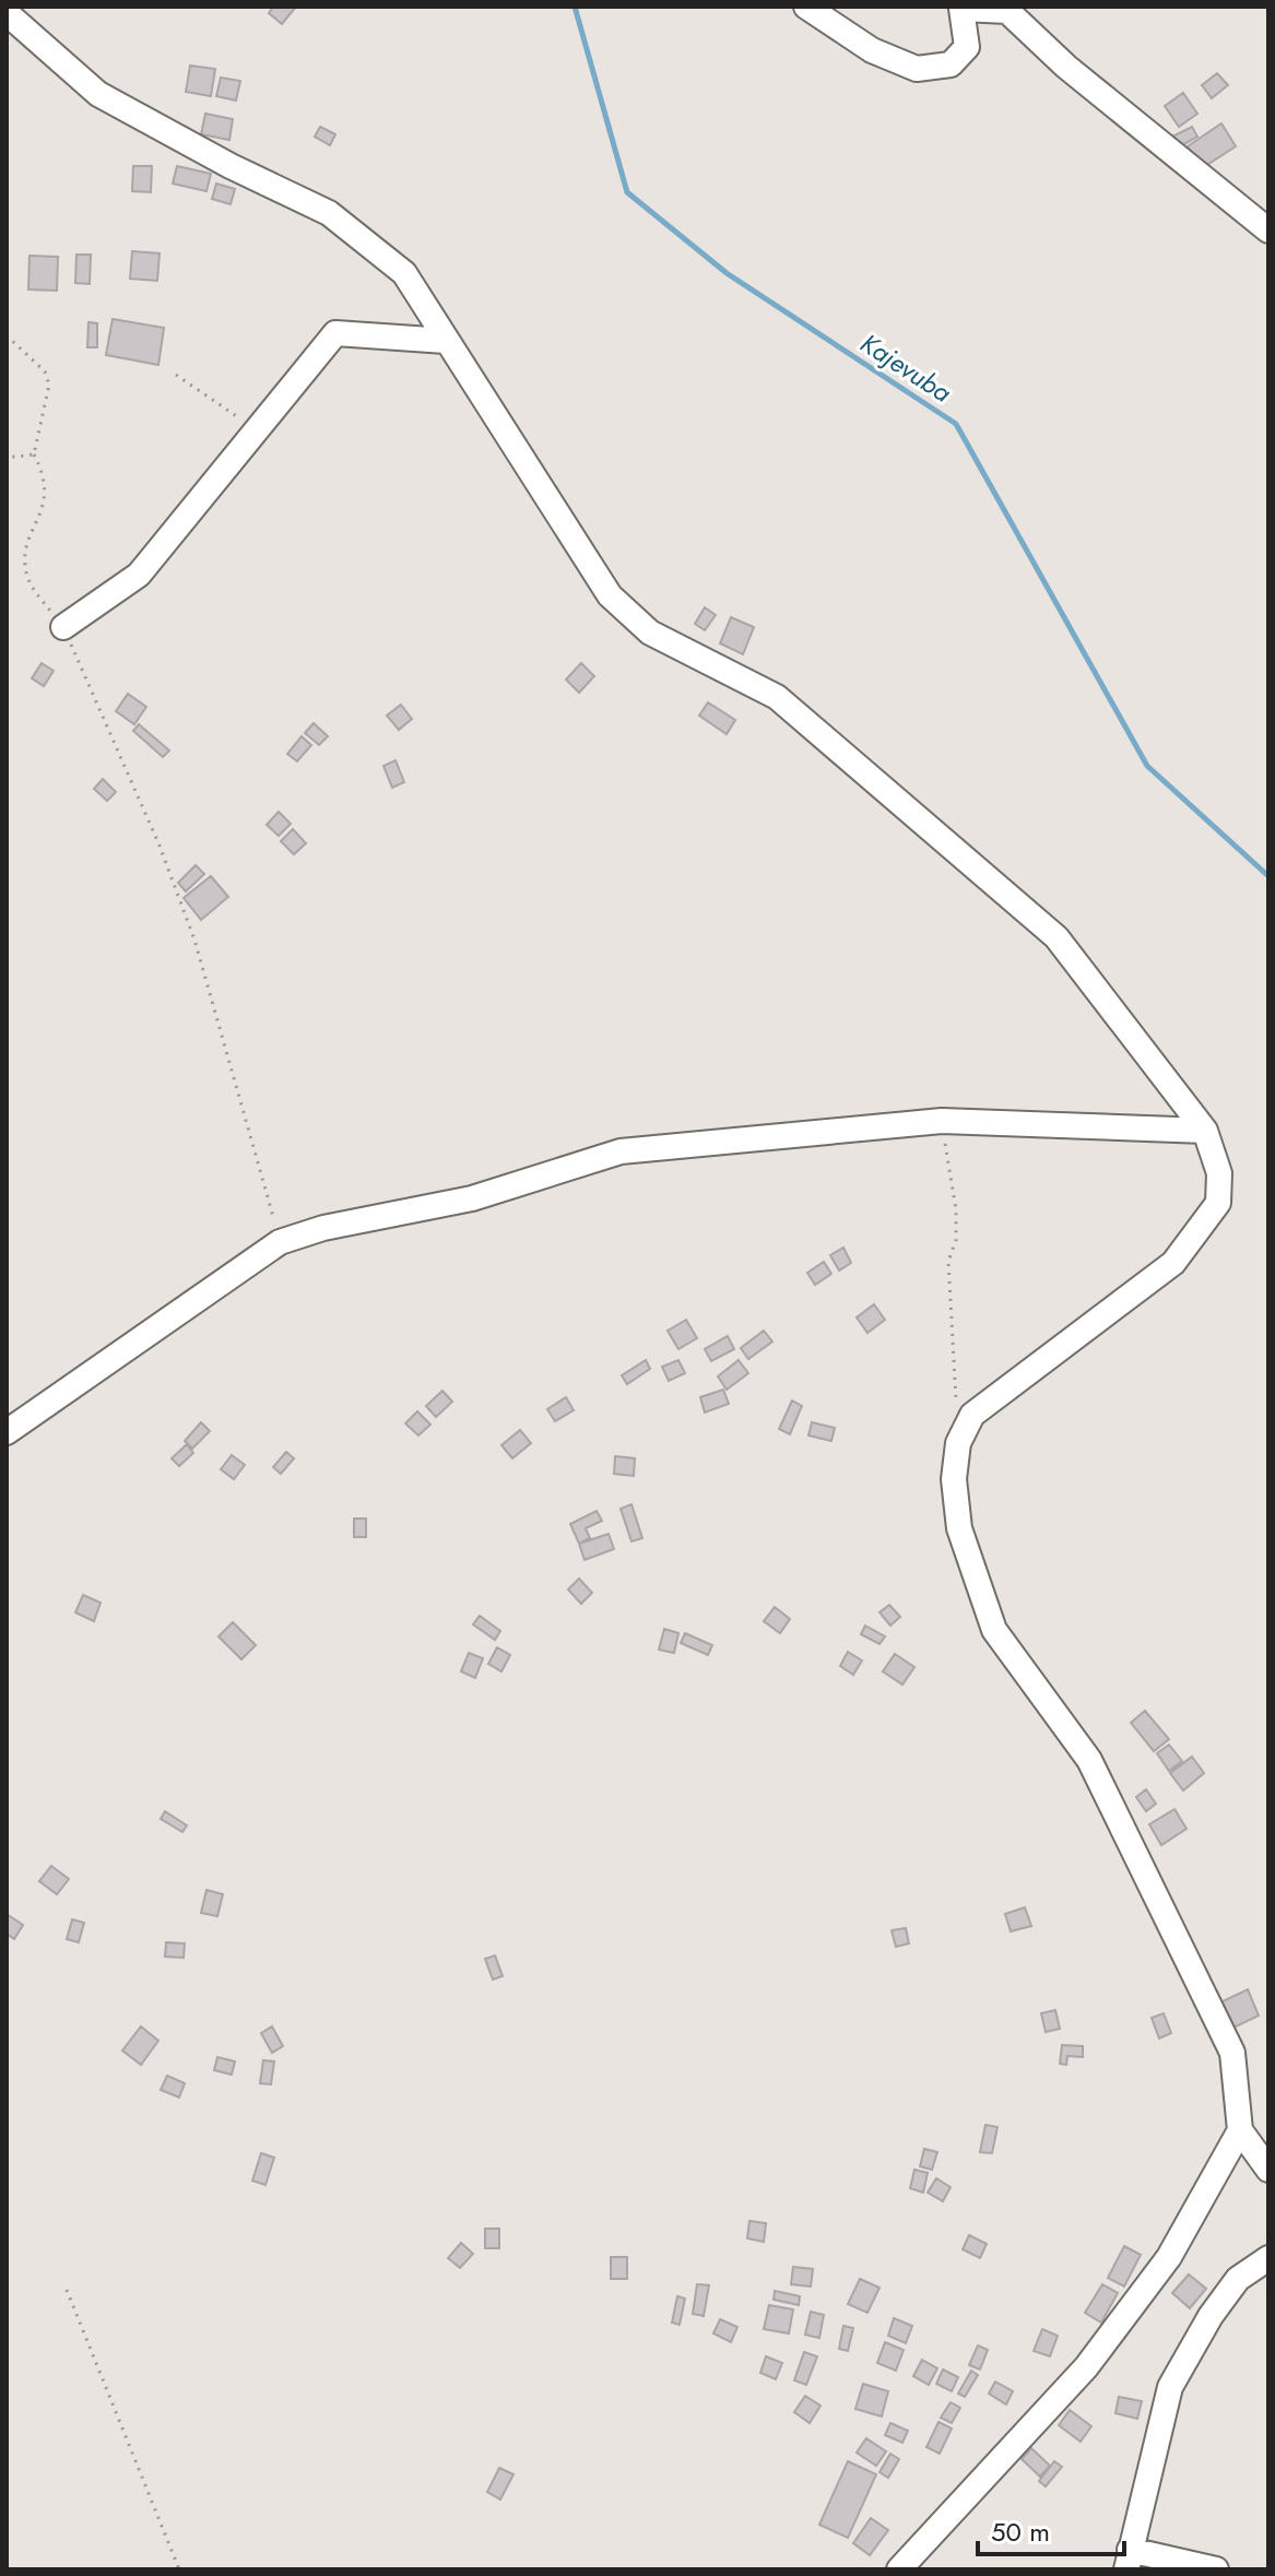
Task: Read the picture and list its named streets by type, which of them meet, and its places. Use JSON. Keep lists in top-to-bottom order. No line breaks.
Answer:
{"water":["Kajevuba"],"scale_bar":"50 m"}
